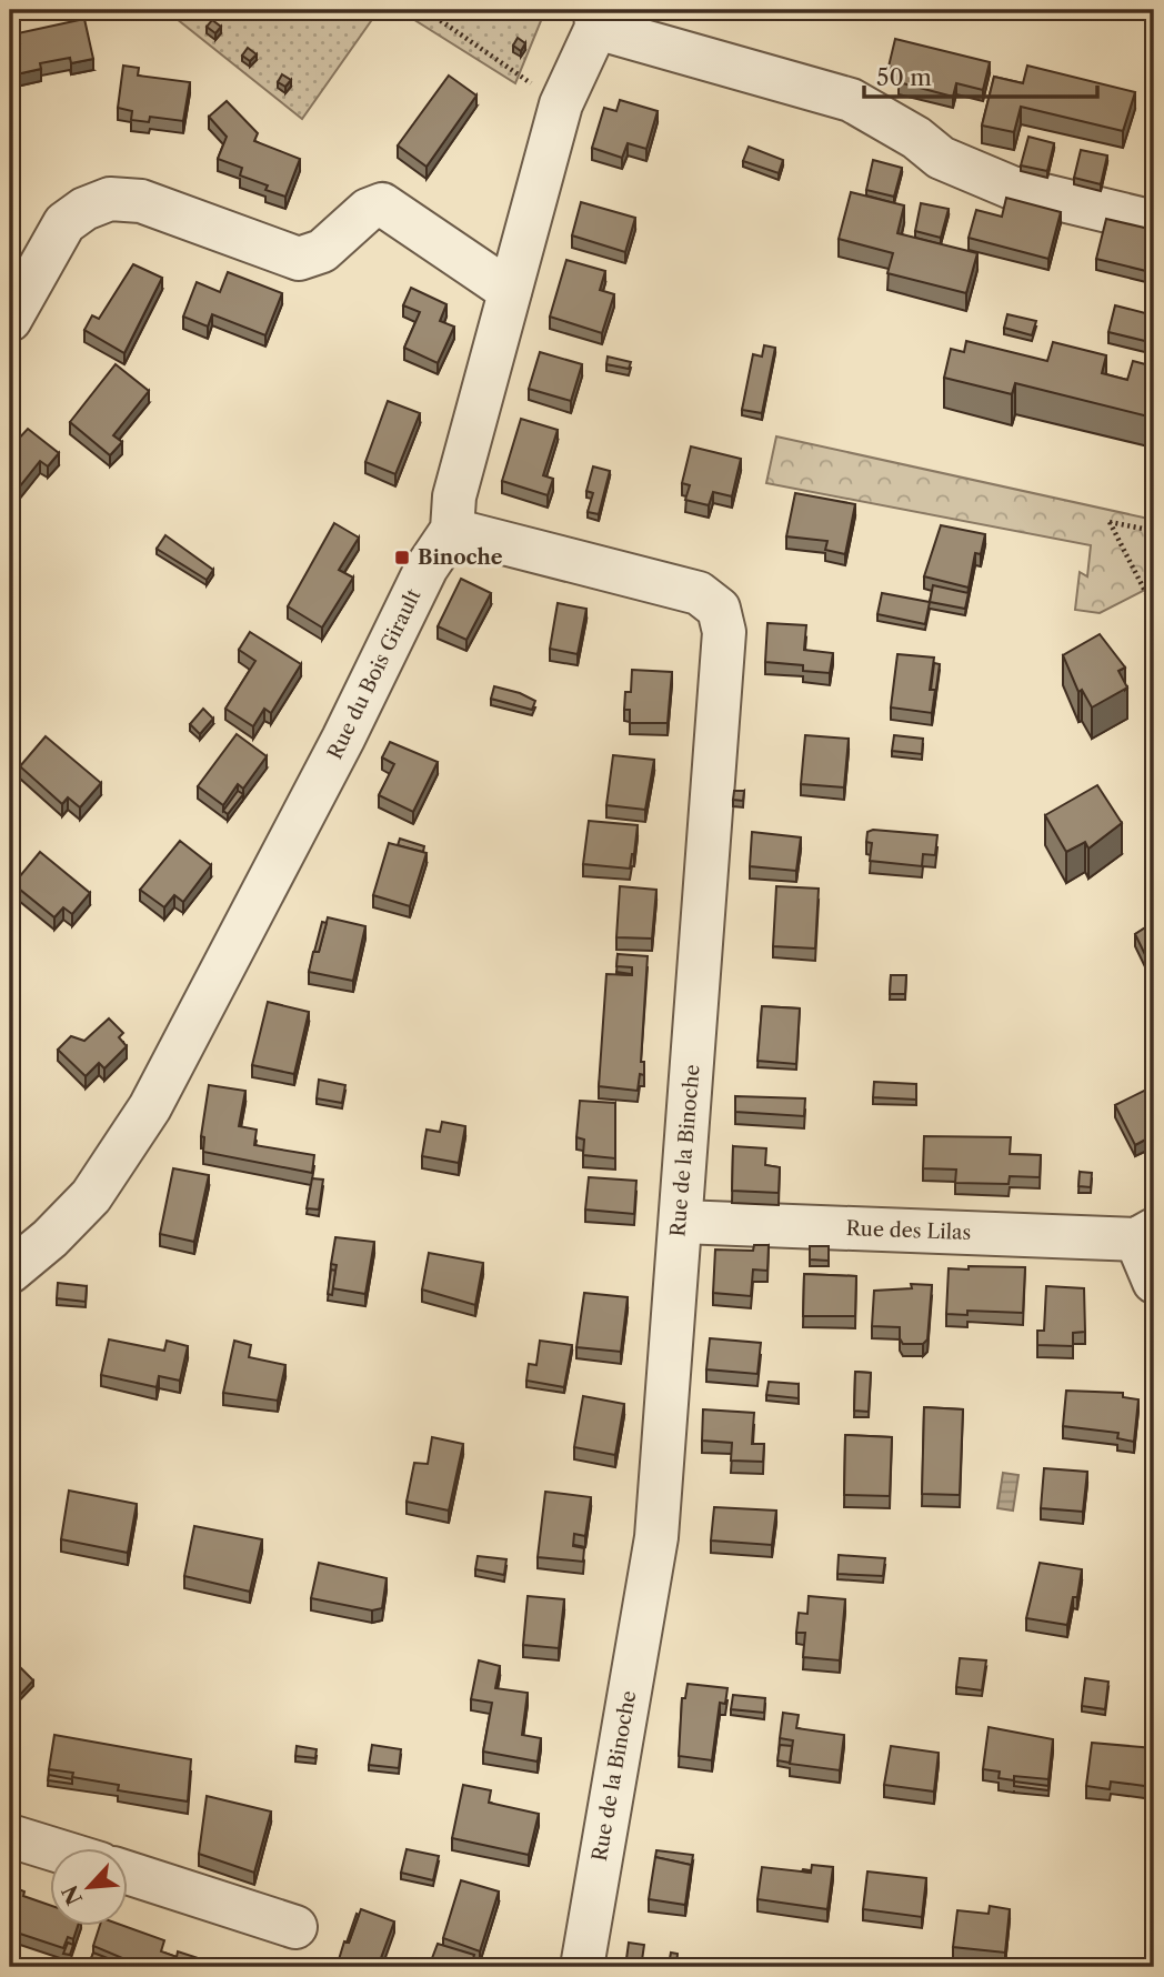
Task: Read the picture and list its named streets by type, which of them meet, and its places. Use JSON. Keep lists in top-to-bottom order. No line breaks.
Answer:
{"streets":{"street":["Rue du Bois Girault","Rue de la Binoche","Rue des Lilas"]},"crossings":[["Rue du Bois Girault","Rue de la Binoche"],["Rue de la Binoche","Rue des Lilas"]],"places":{"transit":["Binoche"]},"scale_bar":"50 m","north":"bottom left"}
